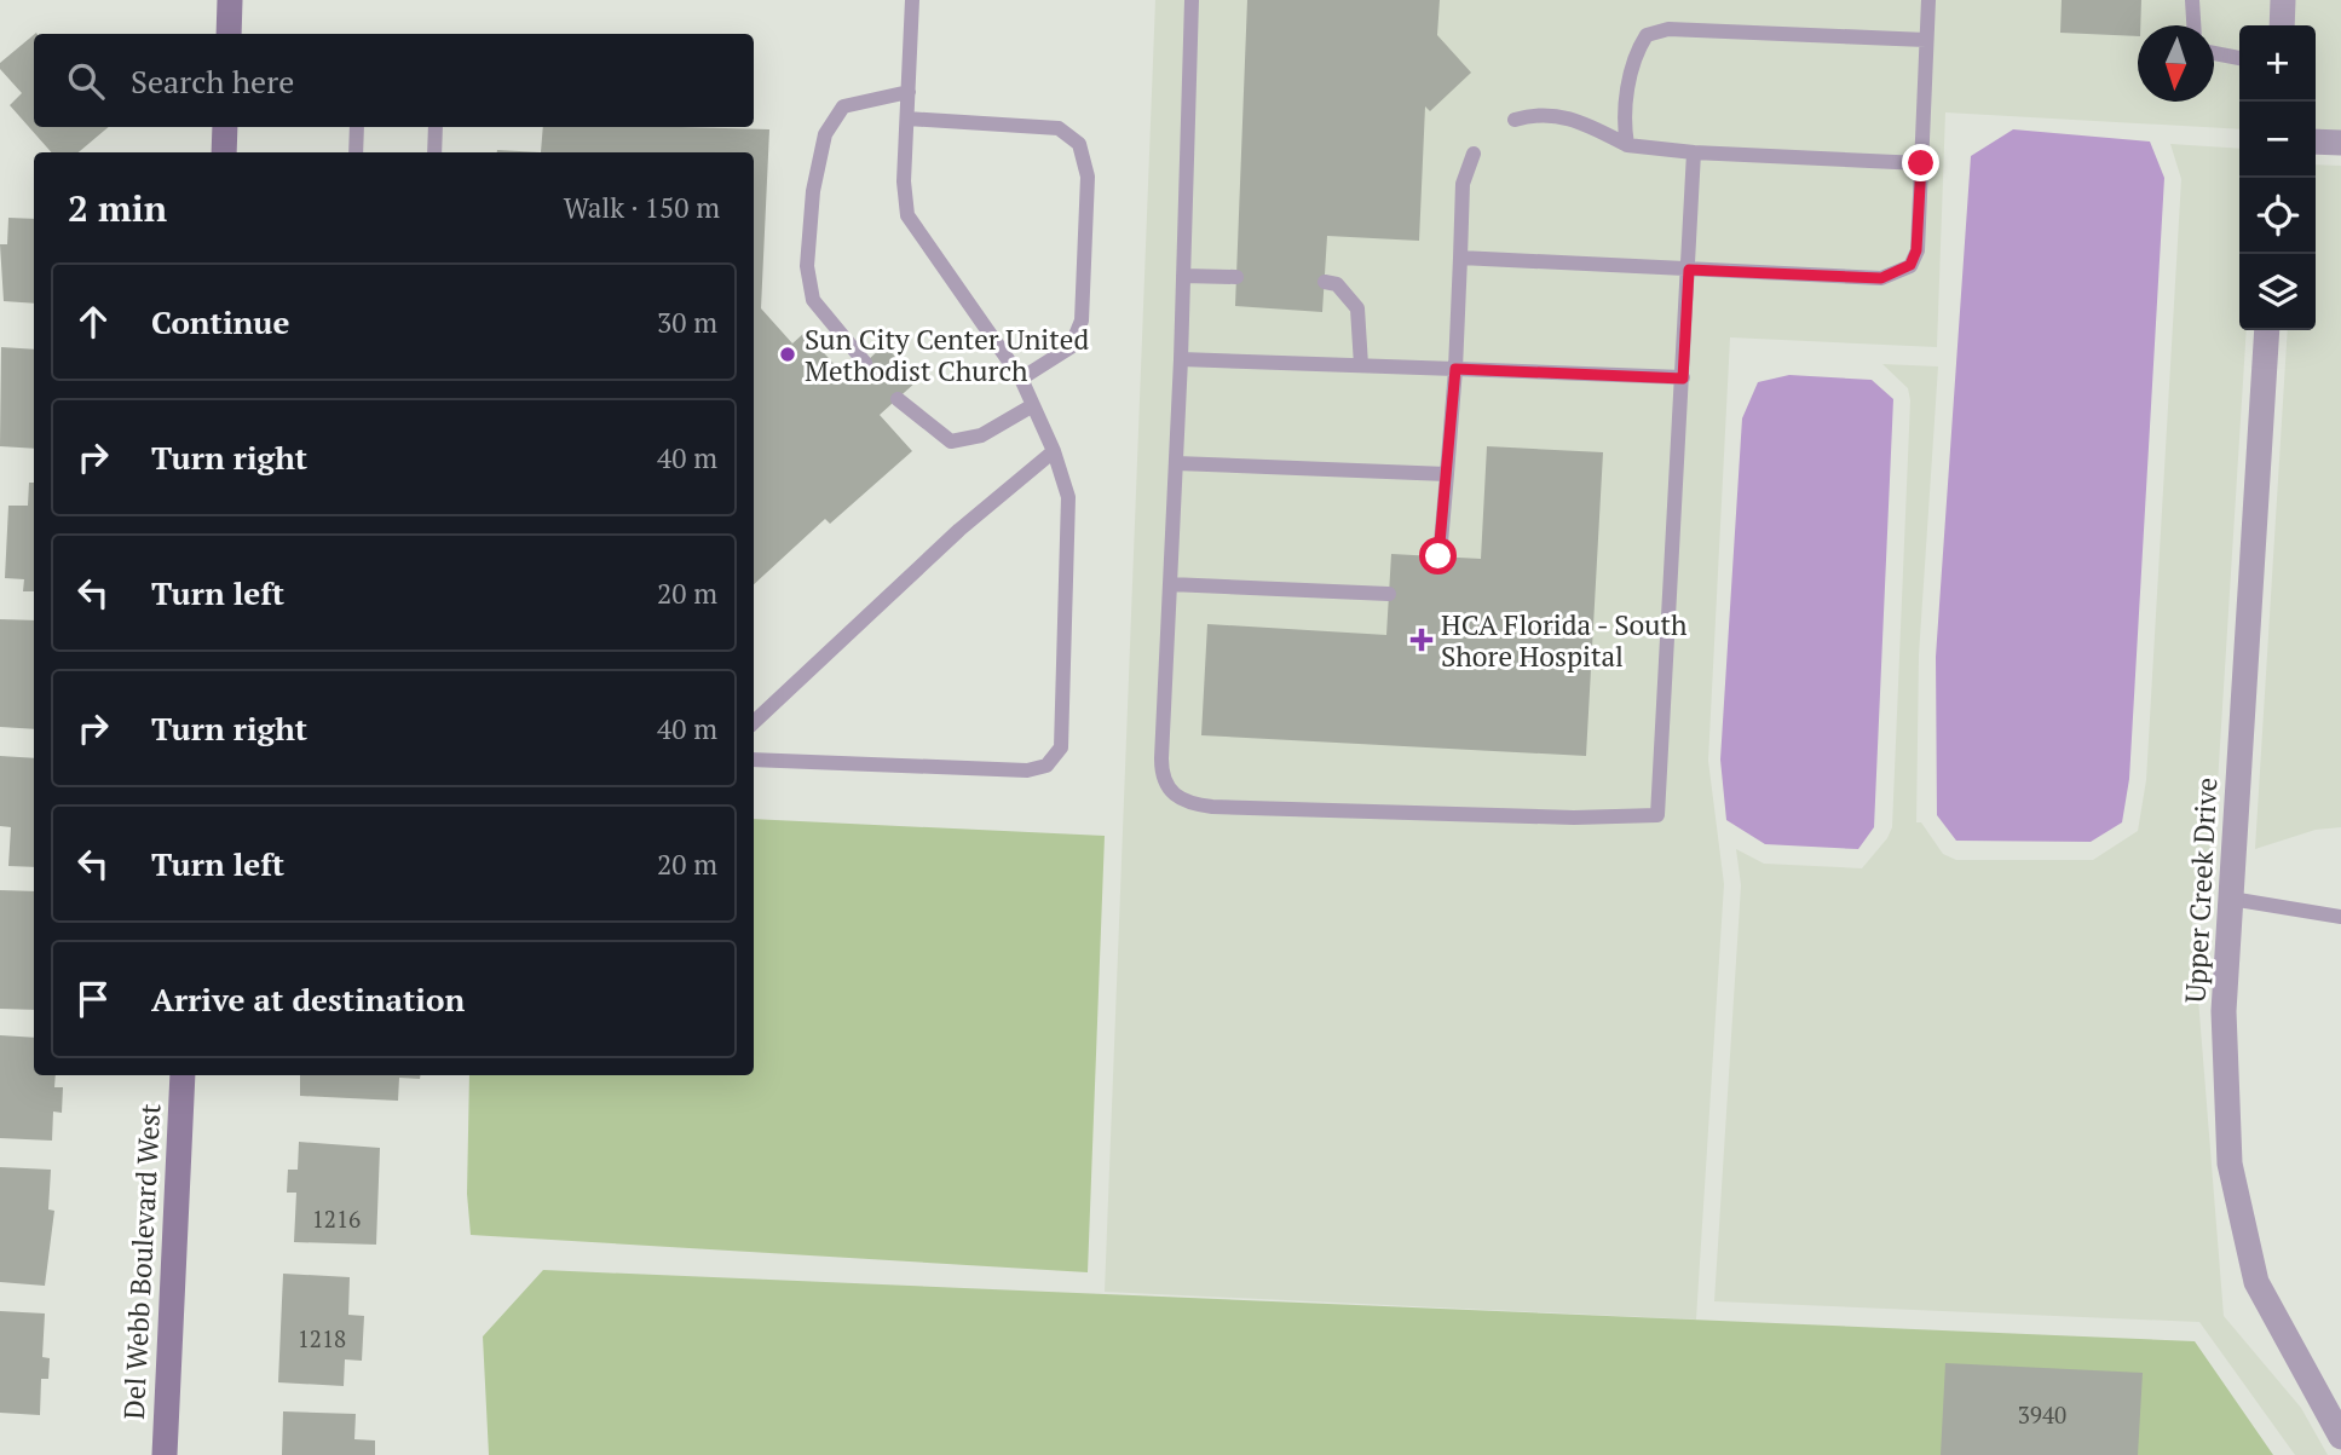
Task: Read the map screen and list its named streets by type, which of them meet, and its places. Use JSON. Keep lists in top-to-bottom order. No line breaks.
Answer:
{"streets":{"street":["Upper Creek Drive","Del Webb Boulevard West"]},"places":{"other":["Sun City Center United Methodist Church"],"health":["HCA Florida - South Shore Hospital"]},"house_numbers":["1216","1218","3940"],"north":"bottom","page":{"map_buttons":["+","−"],"search":"Search here","heading":["2 min","Walk · 150 m"],"list":[["Continue","30 m"],["Turn right","40 m"],["Turn left","20 m"],["Turn right","40 m"],["Turn left","20 m"],"Arrive at destination"]}}
